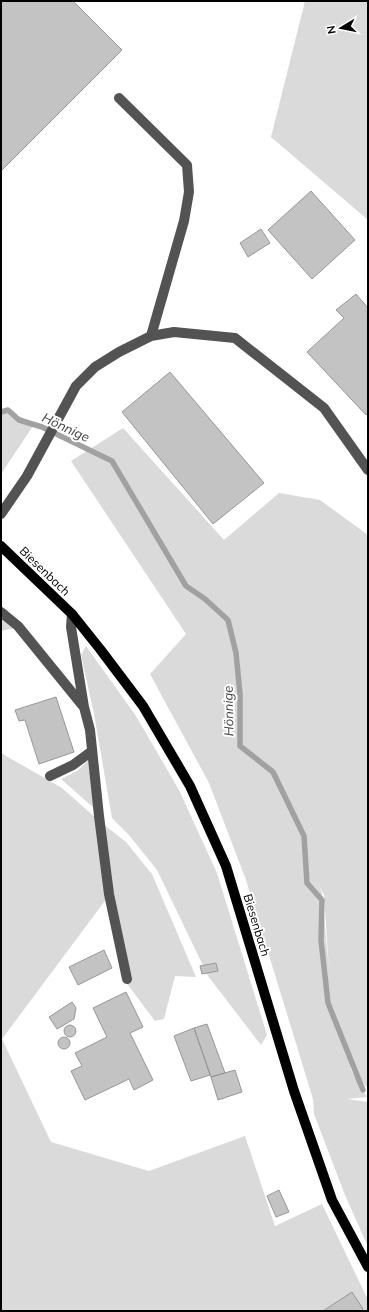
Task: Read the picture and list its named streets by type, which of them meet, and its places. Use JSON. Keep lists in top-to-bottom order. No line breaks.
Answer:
{"streets":{"main road":["Biesenbach"]},"water":["Hönnige"],"north":"left"}
